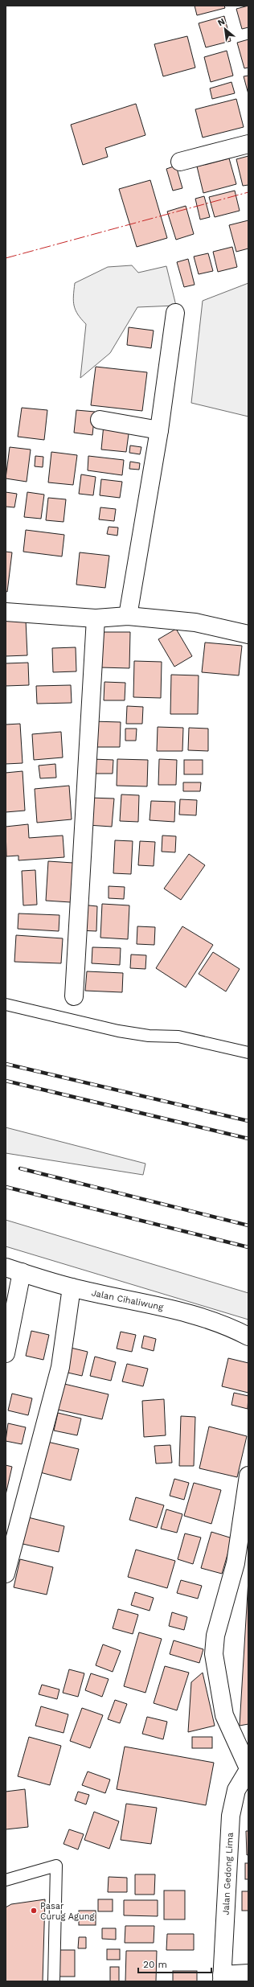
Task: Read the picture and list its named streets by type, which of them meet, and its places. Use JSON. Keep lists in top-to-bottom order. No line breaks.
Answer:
{"streets":{"main road":["Jalan Cihaliwung","Jalan Gedong Lima"]},"places":["Pasar Curug Agung"],"scale_bar":"20 m","north":"top left"}
